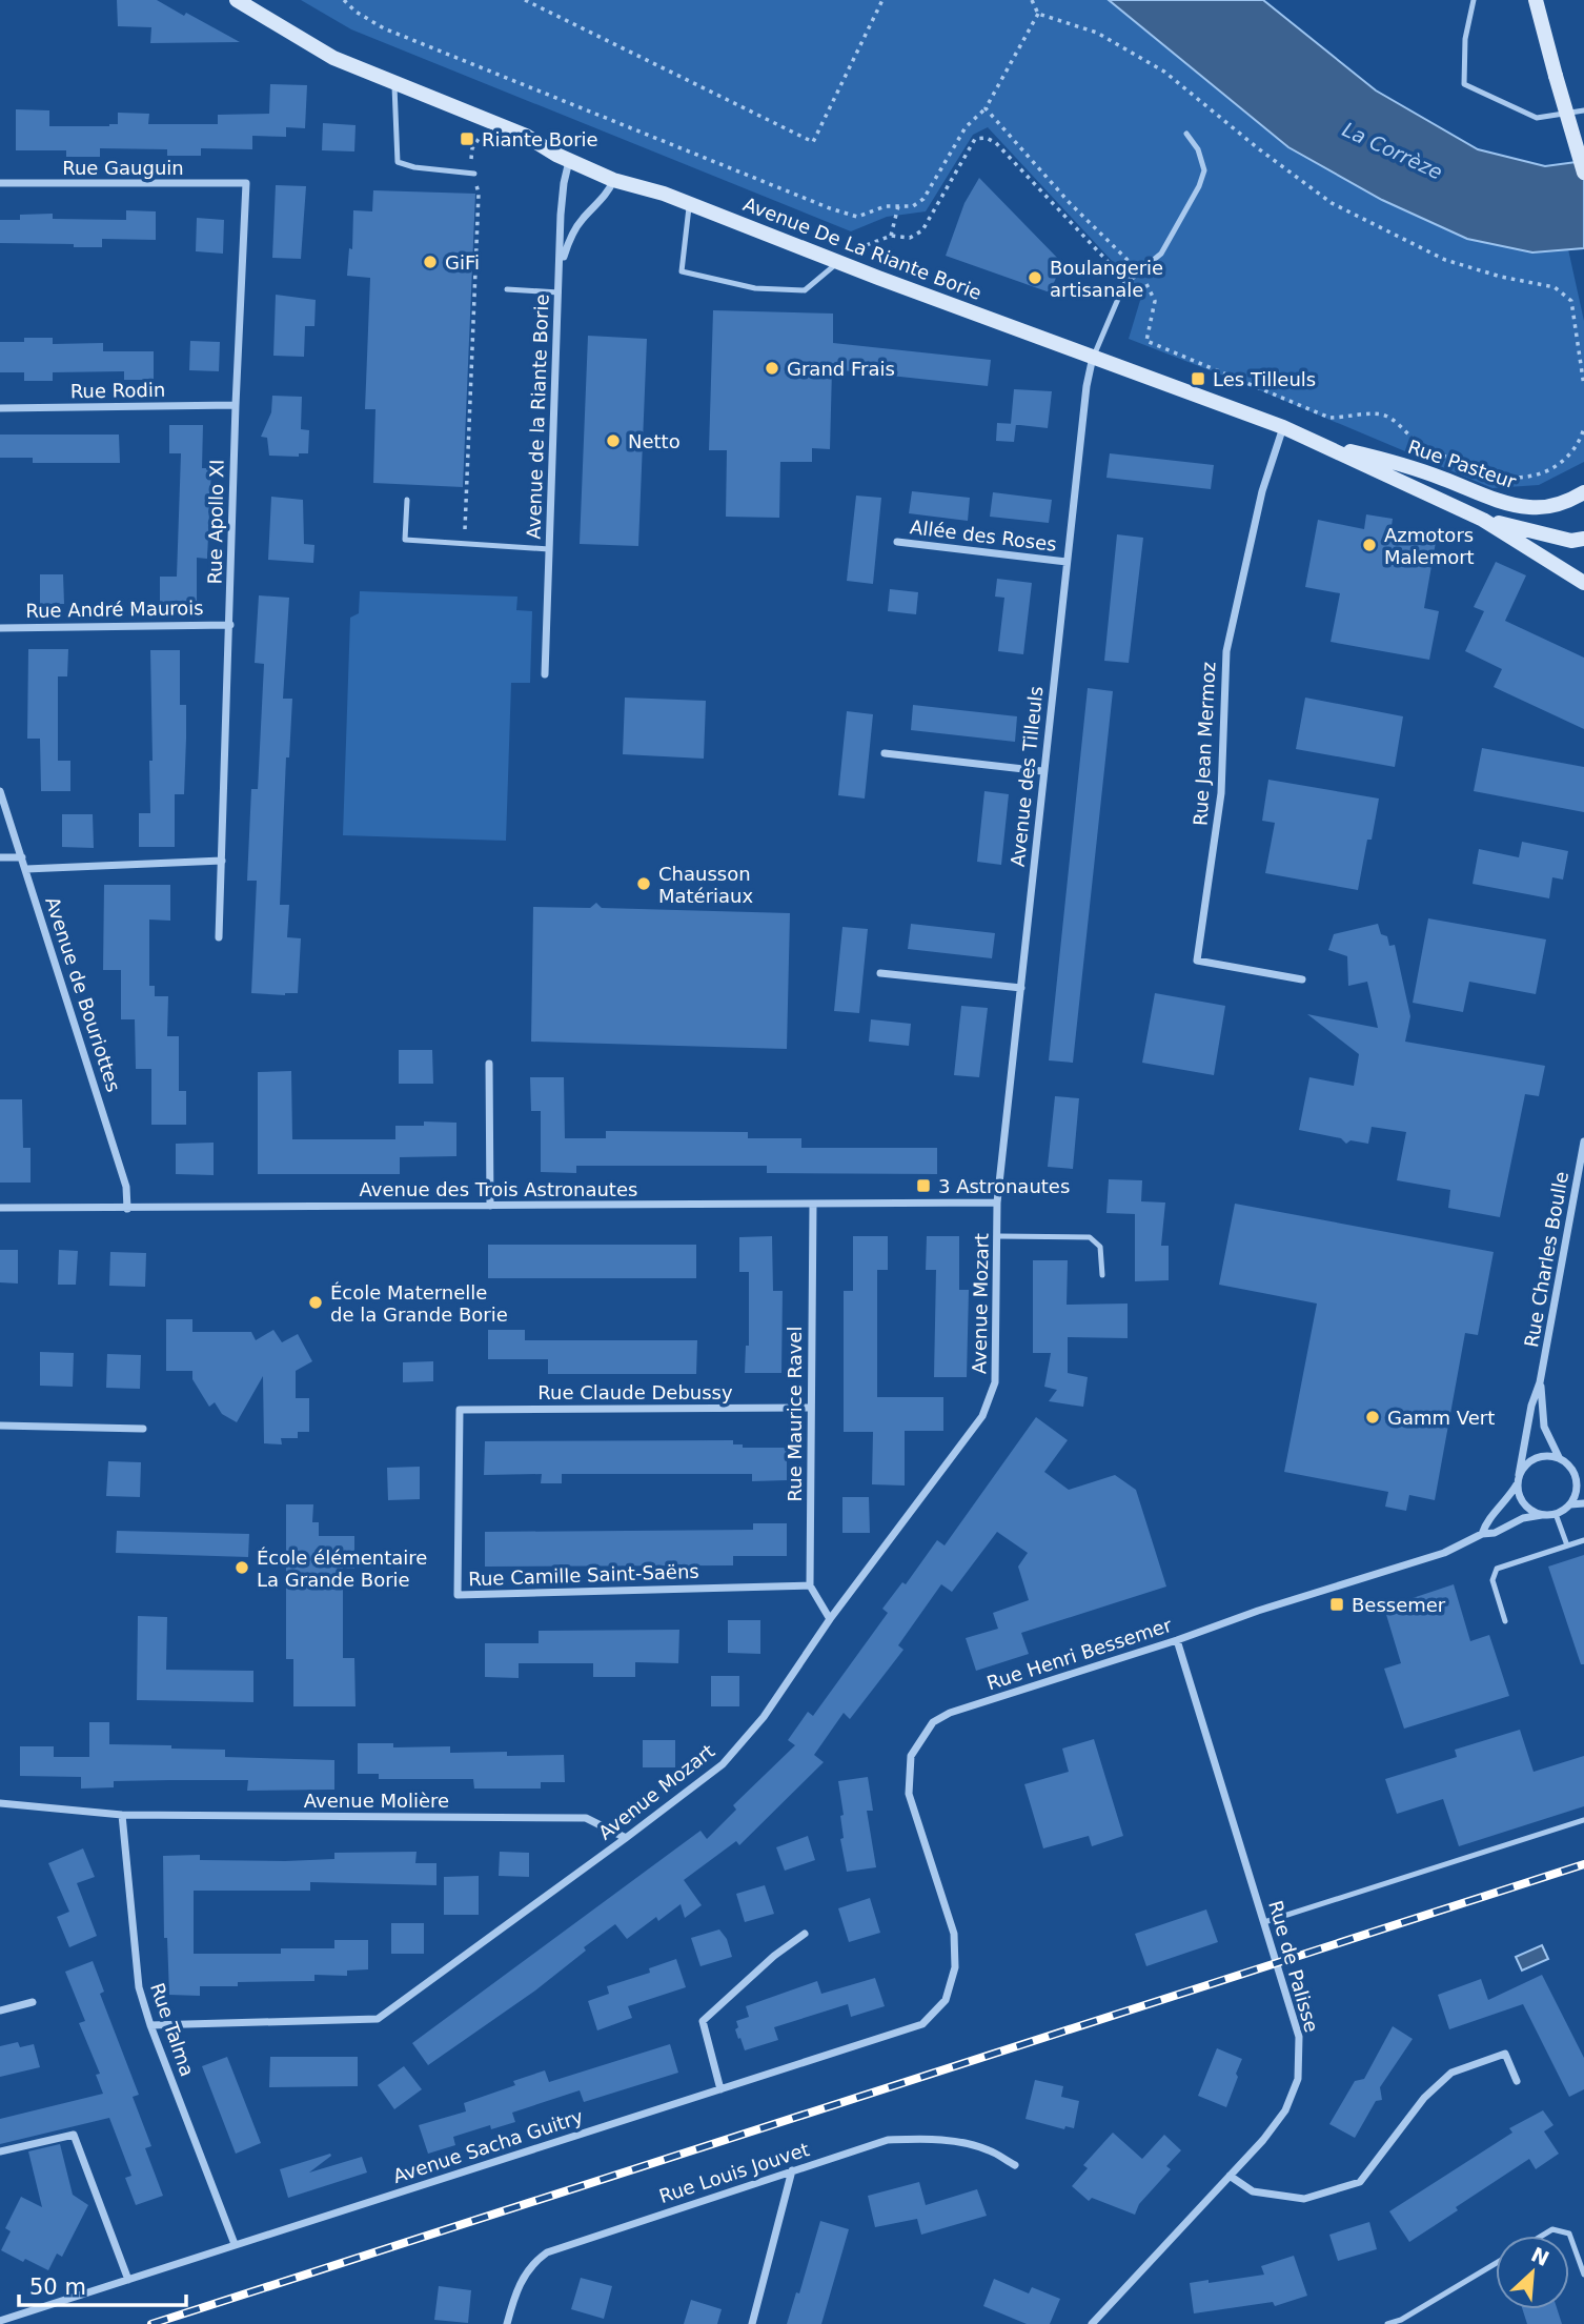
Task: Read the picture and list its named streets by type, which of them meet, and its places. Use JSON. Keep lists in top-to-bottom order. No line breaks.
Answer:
{"streets":{"street":["Rue Gauguin","Avenue De La Riante Borie","Rue Rodin","Avenue de la Riante Borie","Rue Pasteur","Rue Apollo XI","Allée des Roses","Rue André Maurois","Rue Jean Mermoz","Avenue des Tilleuls","Avenue de Bouriottes","Avenue des Trois Astronautes","Rue Charles Boulle","Avenue Mozart","Rue Claude Debussy","Rue Maurice Ravel","Rue Camille Saint-Saëns","Rue Henri Bessemer","Avenue Molière","Rue de Palisse","Rue Talma","Avenue Sacha Guitry","Rue Louis Jouvet"]},"crossings":[["Rue Gauguin","Rue Apollo XI"],["Avenue De La Riante Borie","Avenue de la Riante Borie"],["Avenue De La Riante Borie","Rue Pasteur"],["Avenue De La Riante Borie","Rue Jean Mermoz"],["Avenue De La Riante Borie","Avenue des Tilleuls"],["Rue Rodin","Rue Apollo XI"],["Rue Apollo XI","Rue André Maurois"],["Allée des Roses","Avenue des Tilleuls"],["Avenue des Tilleuls","Avenue des Trois Astronautes"],["Avenue des Tilleuls","Avenue Mozart"],["Avenue de Bouriottes","Avenue des Trois Astronautes"],["Avenue des Trois Astronautes","Avenue Mozart"],["Avenue des Trois Astronautes","Rue Maurice Ravel"],["Rue Charles Boulle","Rue Henri Bessemer"],["Avenue Mozart","Avenue Molière"],["Avenue Mozart","Rue Talma"],["Rue Claude Debussy","Rue Maurice Ravel"],["Rue Claude Debussy","Rue Camille Saint-Saëns"],["Rue Maurice Ravel","Rue Camille Saint-Saëns"],["Rue Henri Bessemer","Rue de Palisse"],["Rue Henri Bessemer","Avenue Sacha Guitry"],["Avenue Molière","Rue Talma"],["Rue Talma","Avenue Sacha Guitry"]],"water":["La Corrèze"],"places":{"transit":["Riante Borie","Les Tilleuls","3 Astronautes","Bessemer"],"other":["GiFi","Boulangerie artisanale","Grand Frais","Netto","Azmotors Malemort","Chausson Matériaux","École Maternelle de la Grande Borie","Gamm Vert","École élémentaire La Grande Borie"]},"scale_bar":"50 m","north":"top right"}
